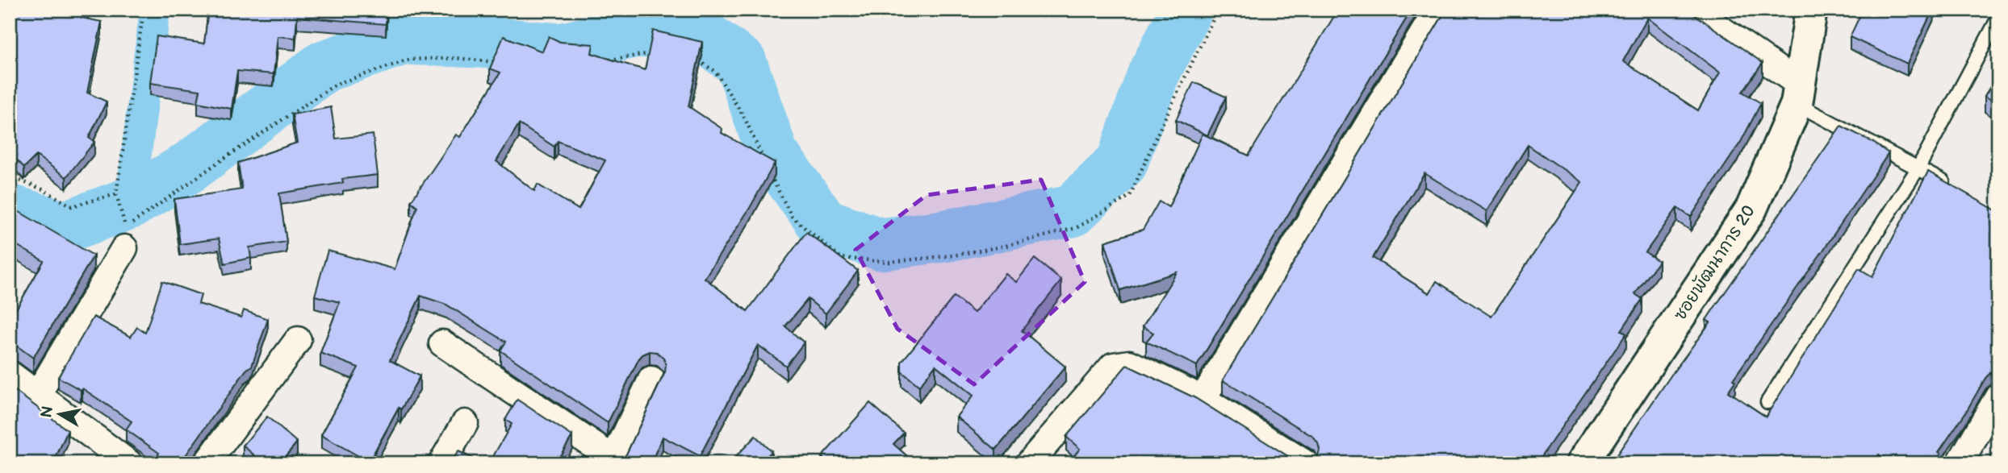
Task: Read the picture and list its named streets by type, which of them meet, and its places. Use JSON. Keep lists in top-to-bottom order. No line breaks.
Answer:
{"streets":{"street":["ซอยพัฒนาการ 20"]},"north":"left"}
